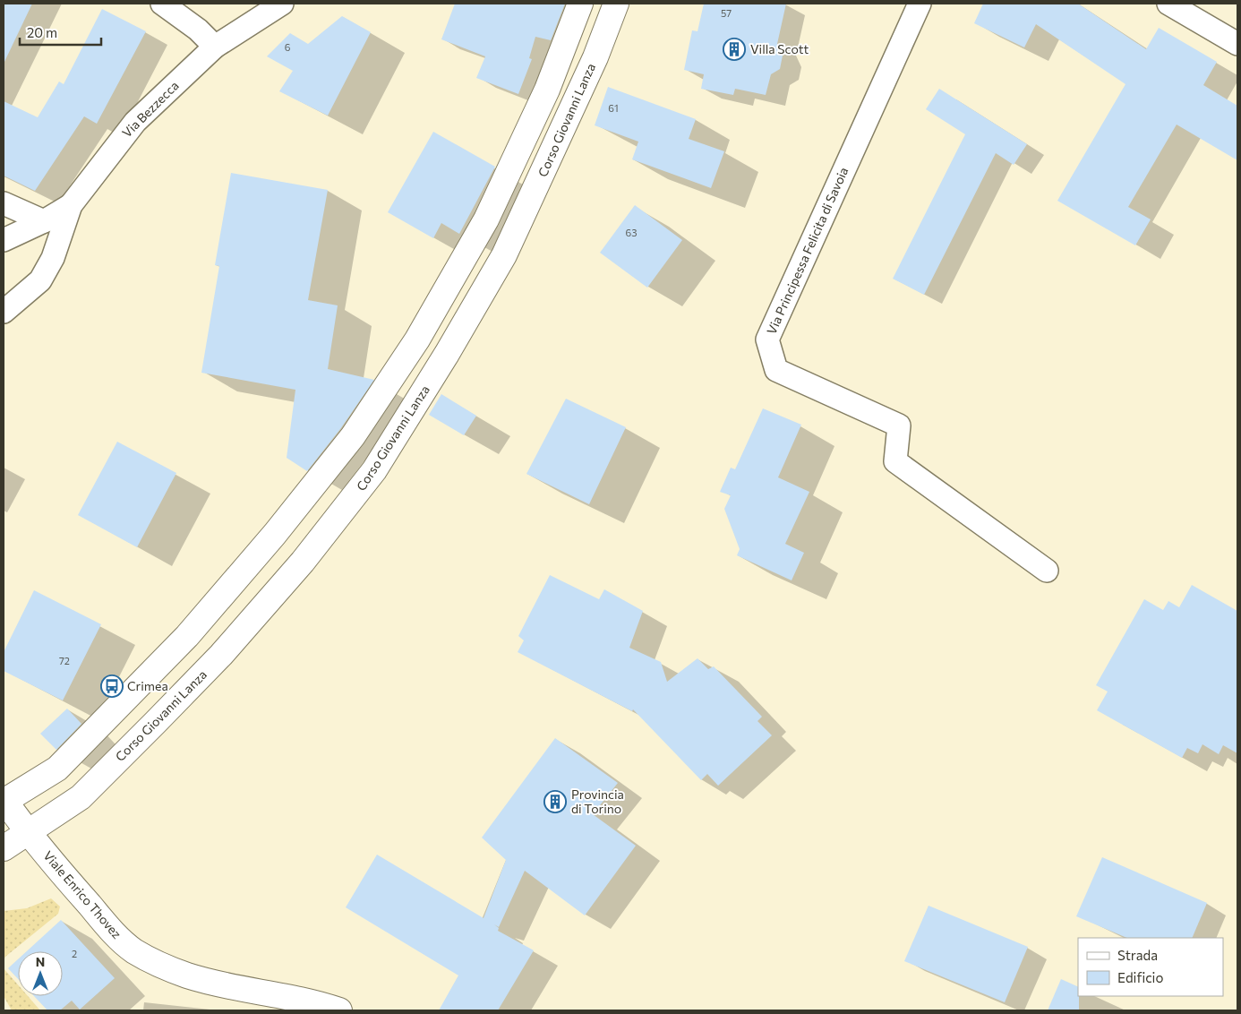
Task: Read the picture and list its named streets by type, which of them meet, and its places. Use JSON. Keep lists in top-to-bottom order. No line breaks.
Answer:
{"streets":{"street":["Via Bezzecca","Corso Giovanni Lanza","Via Principessa Felicita di Savoia","Viale Enrico Thovez"]},"crossings":[["Corso Giovanni Lanza","Viale Enrico Thovez"]],"places":{"building":["Villa Scott","Provincia di Torino"],"bus stop":["Crimea"]},"house_numbers":["57","6","61","63","72","2"],"legend":["Strada","Edificio"],"scale_bar":"20 m","north":"top"}
